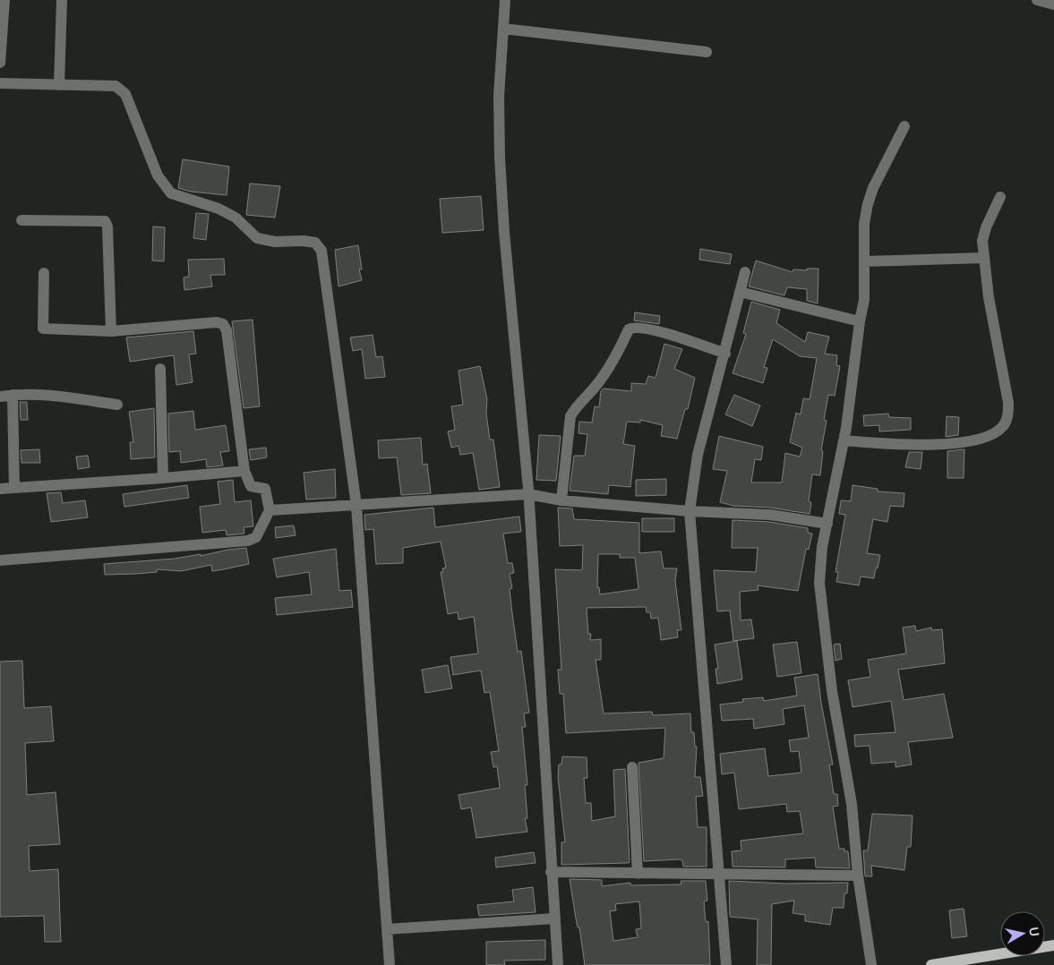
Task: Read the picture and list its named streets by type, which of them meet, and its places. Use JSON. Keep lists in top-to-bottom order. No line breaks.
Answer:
{"north":"right"}
